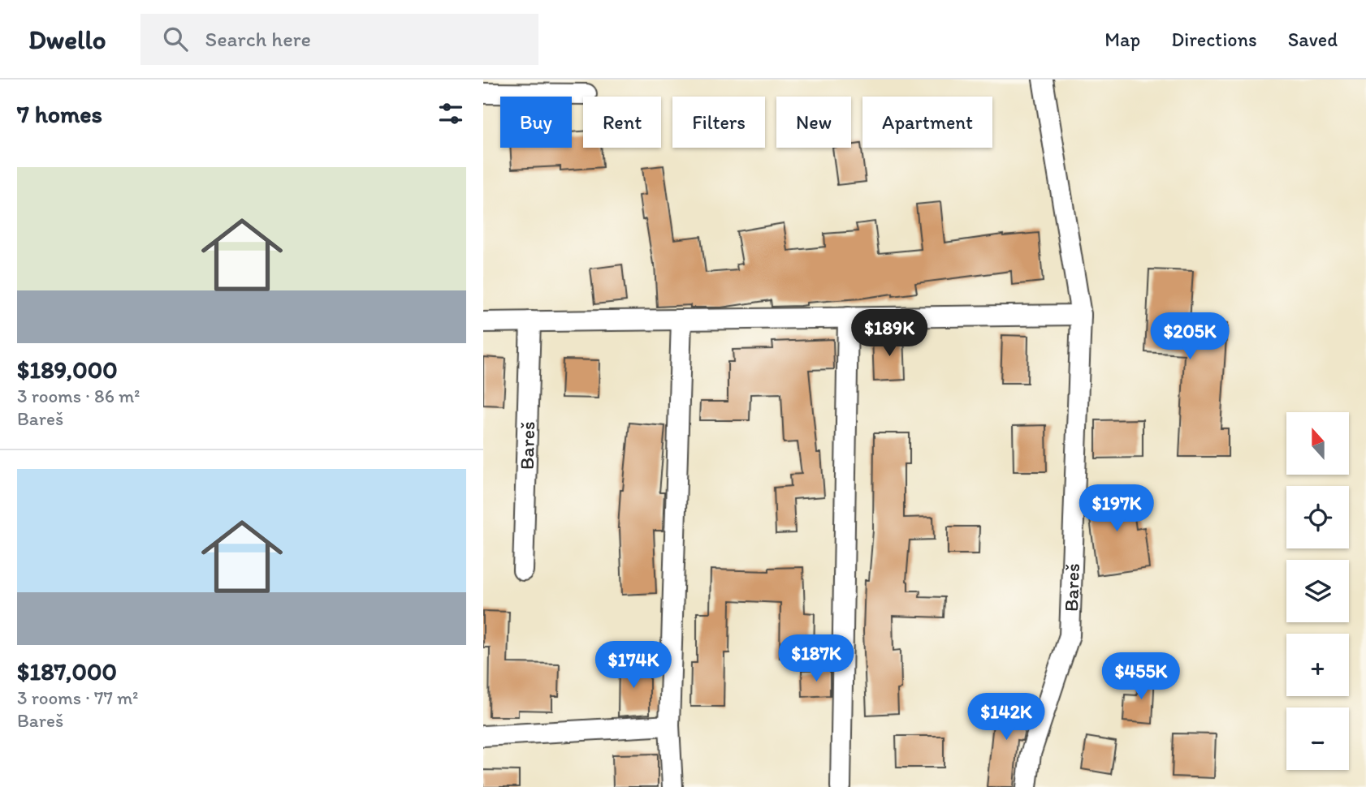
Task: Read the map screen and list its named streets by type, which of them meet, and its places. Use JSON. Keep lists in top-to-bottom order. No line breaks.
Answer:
{"streets":{"street":["Bareš"]},"north":"top","page":{"header":"Dwello","search":"Search here","nav":["Map","Directions","Saved"],"heading":"7 homes","chip":["Buy","Rent","Filters","New","Apartment"],"list":[{"name":"$189,000","note":"3 rooms · 86 m² · Bareš"},{"name":"$187,000","note":"3 rooms · 77 m² · Bareš"}],"price":["$189K","$205K","$197K","$187K","$174K","$455K","$142K"],"map_buttons":["+","−"]}}
